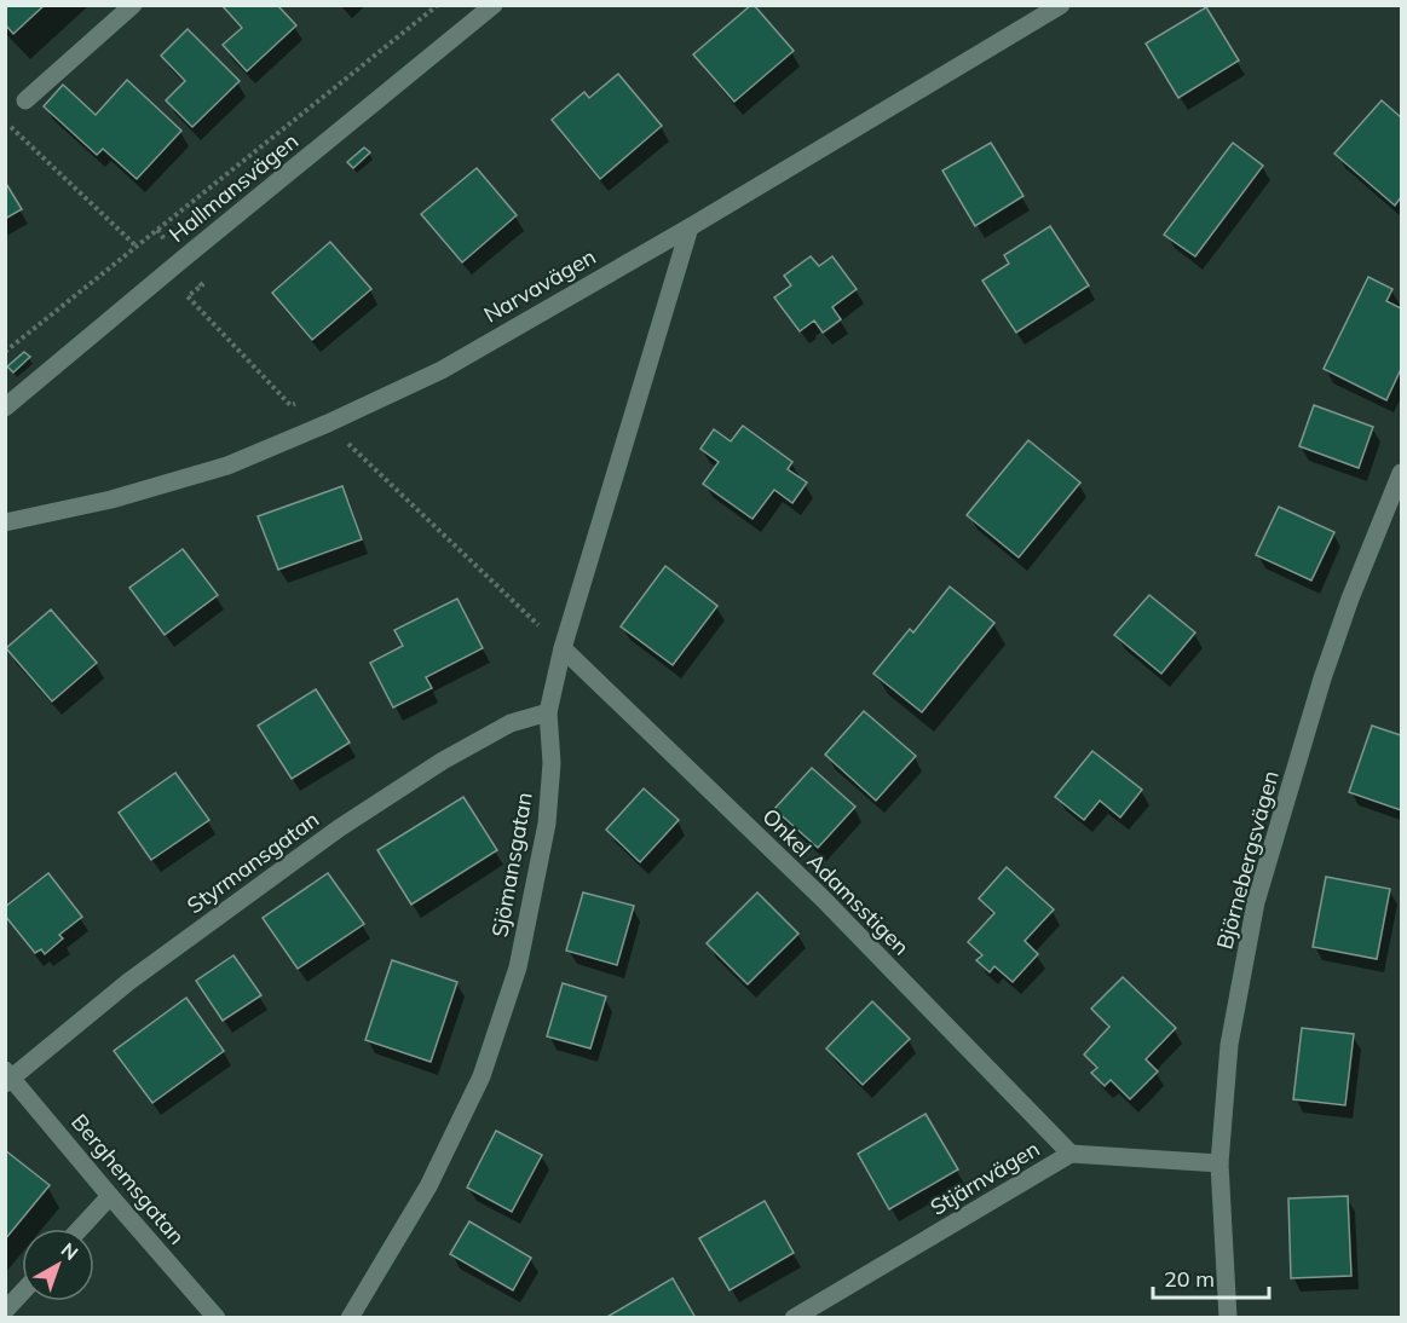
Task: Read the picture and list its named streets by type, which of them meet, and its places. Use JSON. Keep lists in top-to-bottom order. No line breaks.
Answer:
{"streets":{"street":["Hallmansvägen","Narvavägen","Björnebergsvägen","Styrmansgatan","Sjömansgatan","Onkel Adamsstigen","Stjärnvägen","Berghemsgatan"]},"crossings":[["Narvavägen","Sjömansgatan"],["Björnebergsvägen","Stjärnvägen"],["Styrmansgatan","Sjömansgatan"],["Styrmansgatan","Berghemsgatan"],["Sjömansgatan","Onkel Adamsstigen"],["Onkel Adamsstigen","Stjärnvägen"]],"scale_bar":"20 m","north":"top right"}
